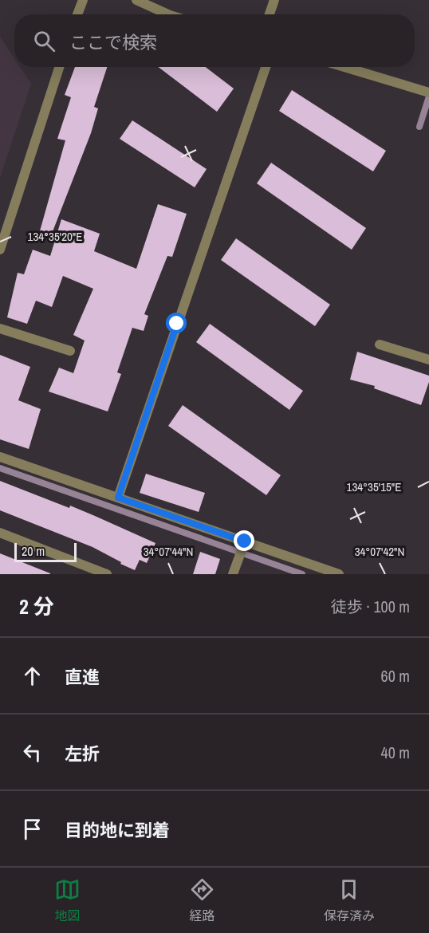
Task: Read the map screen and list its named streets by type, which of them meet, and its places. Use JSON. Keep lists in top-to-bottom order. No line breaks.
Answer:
{"scale_bar":"20 m","page":{"search":"ここで検索","scale":"20 m","heading":["2 分","徒歩 · 100 m"],"list":[["直進","60 m"],["左折","40 m"],"目的地に到着"],"nav":["地図","経路","保存済み"]},"coordinates":["134°35'20\"E","134°35'15\"E","34°07'44\"N","34°07'42\"N"]}
